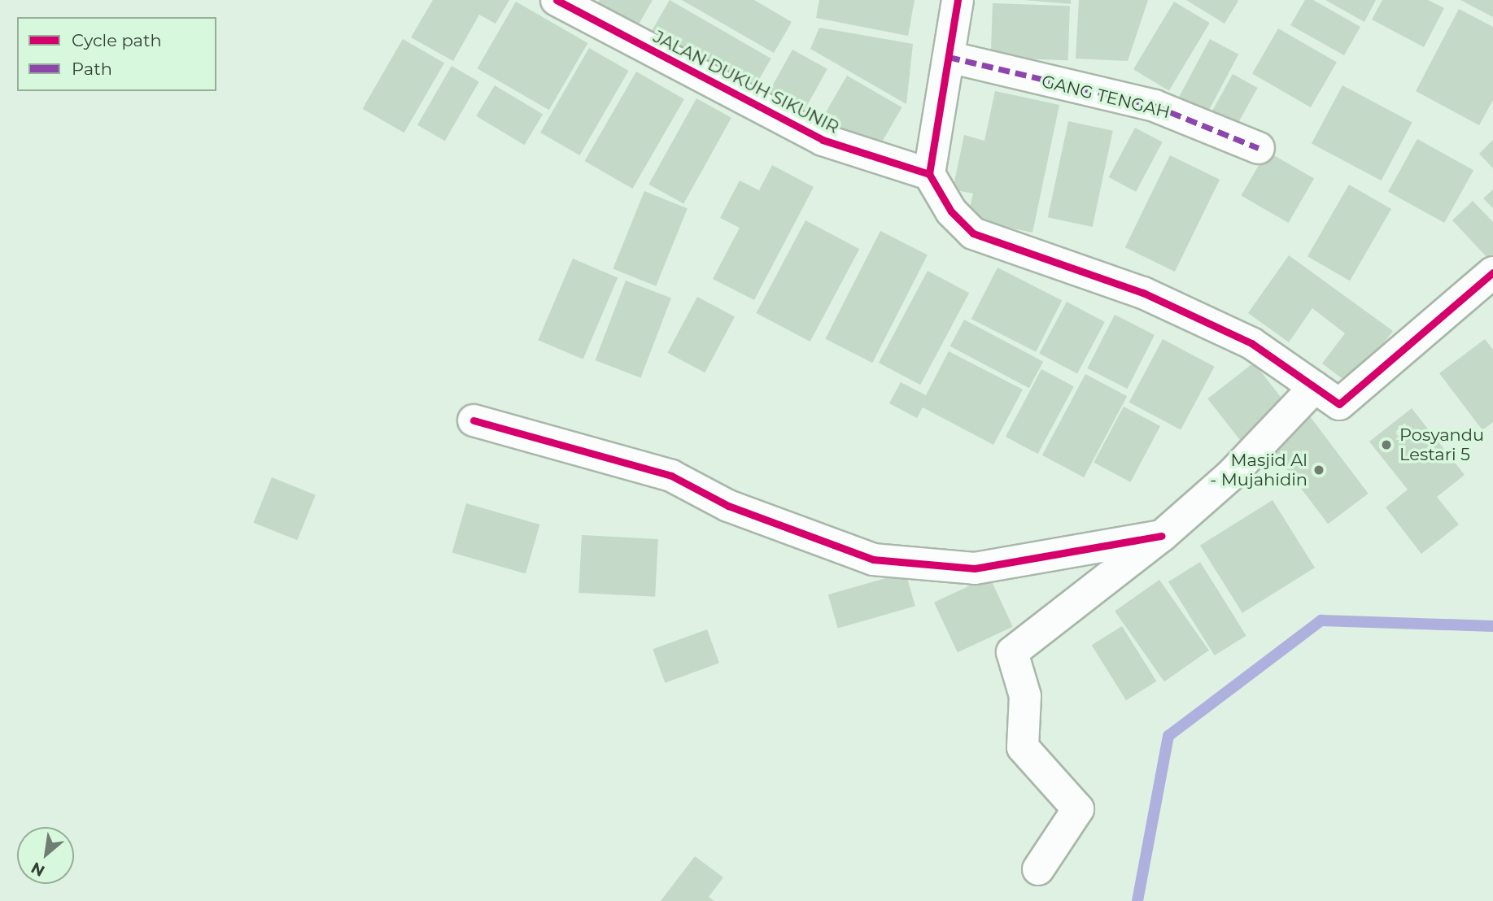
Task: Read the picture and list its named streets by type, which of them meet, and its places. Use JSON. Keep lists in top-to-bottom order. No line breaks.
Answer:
{"streets":{"street":["JALAN DUKUH SIKUNIR","GANG TENGAH"]},"places":["Posyandu Lestari 5","Masjid Al - Mujahidin"],"legend":["Cycle path","Path"],"north":"bottom left"}
